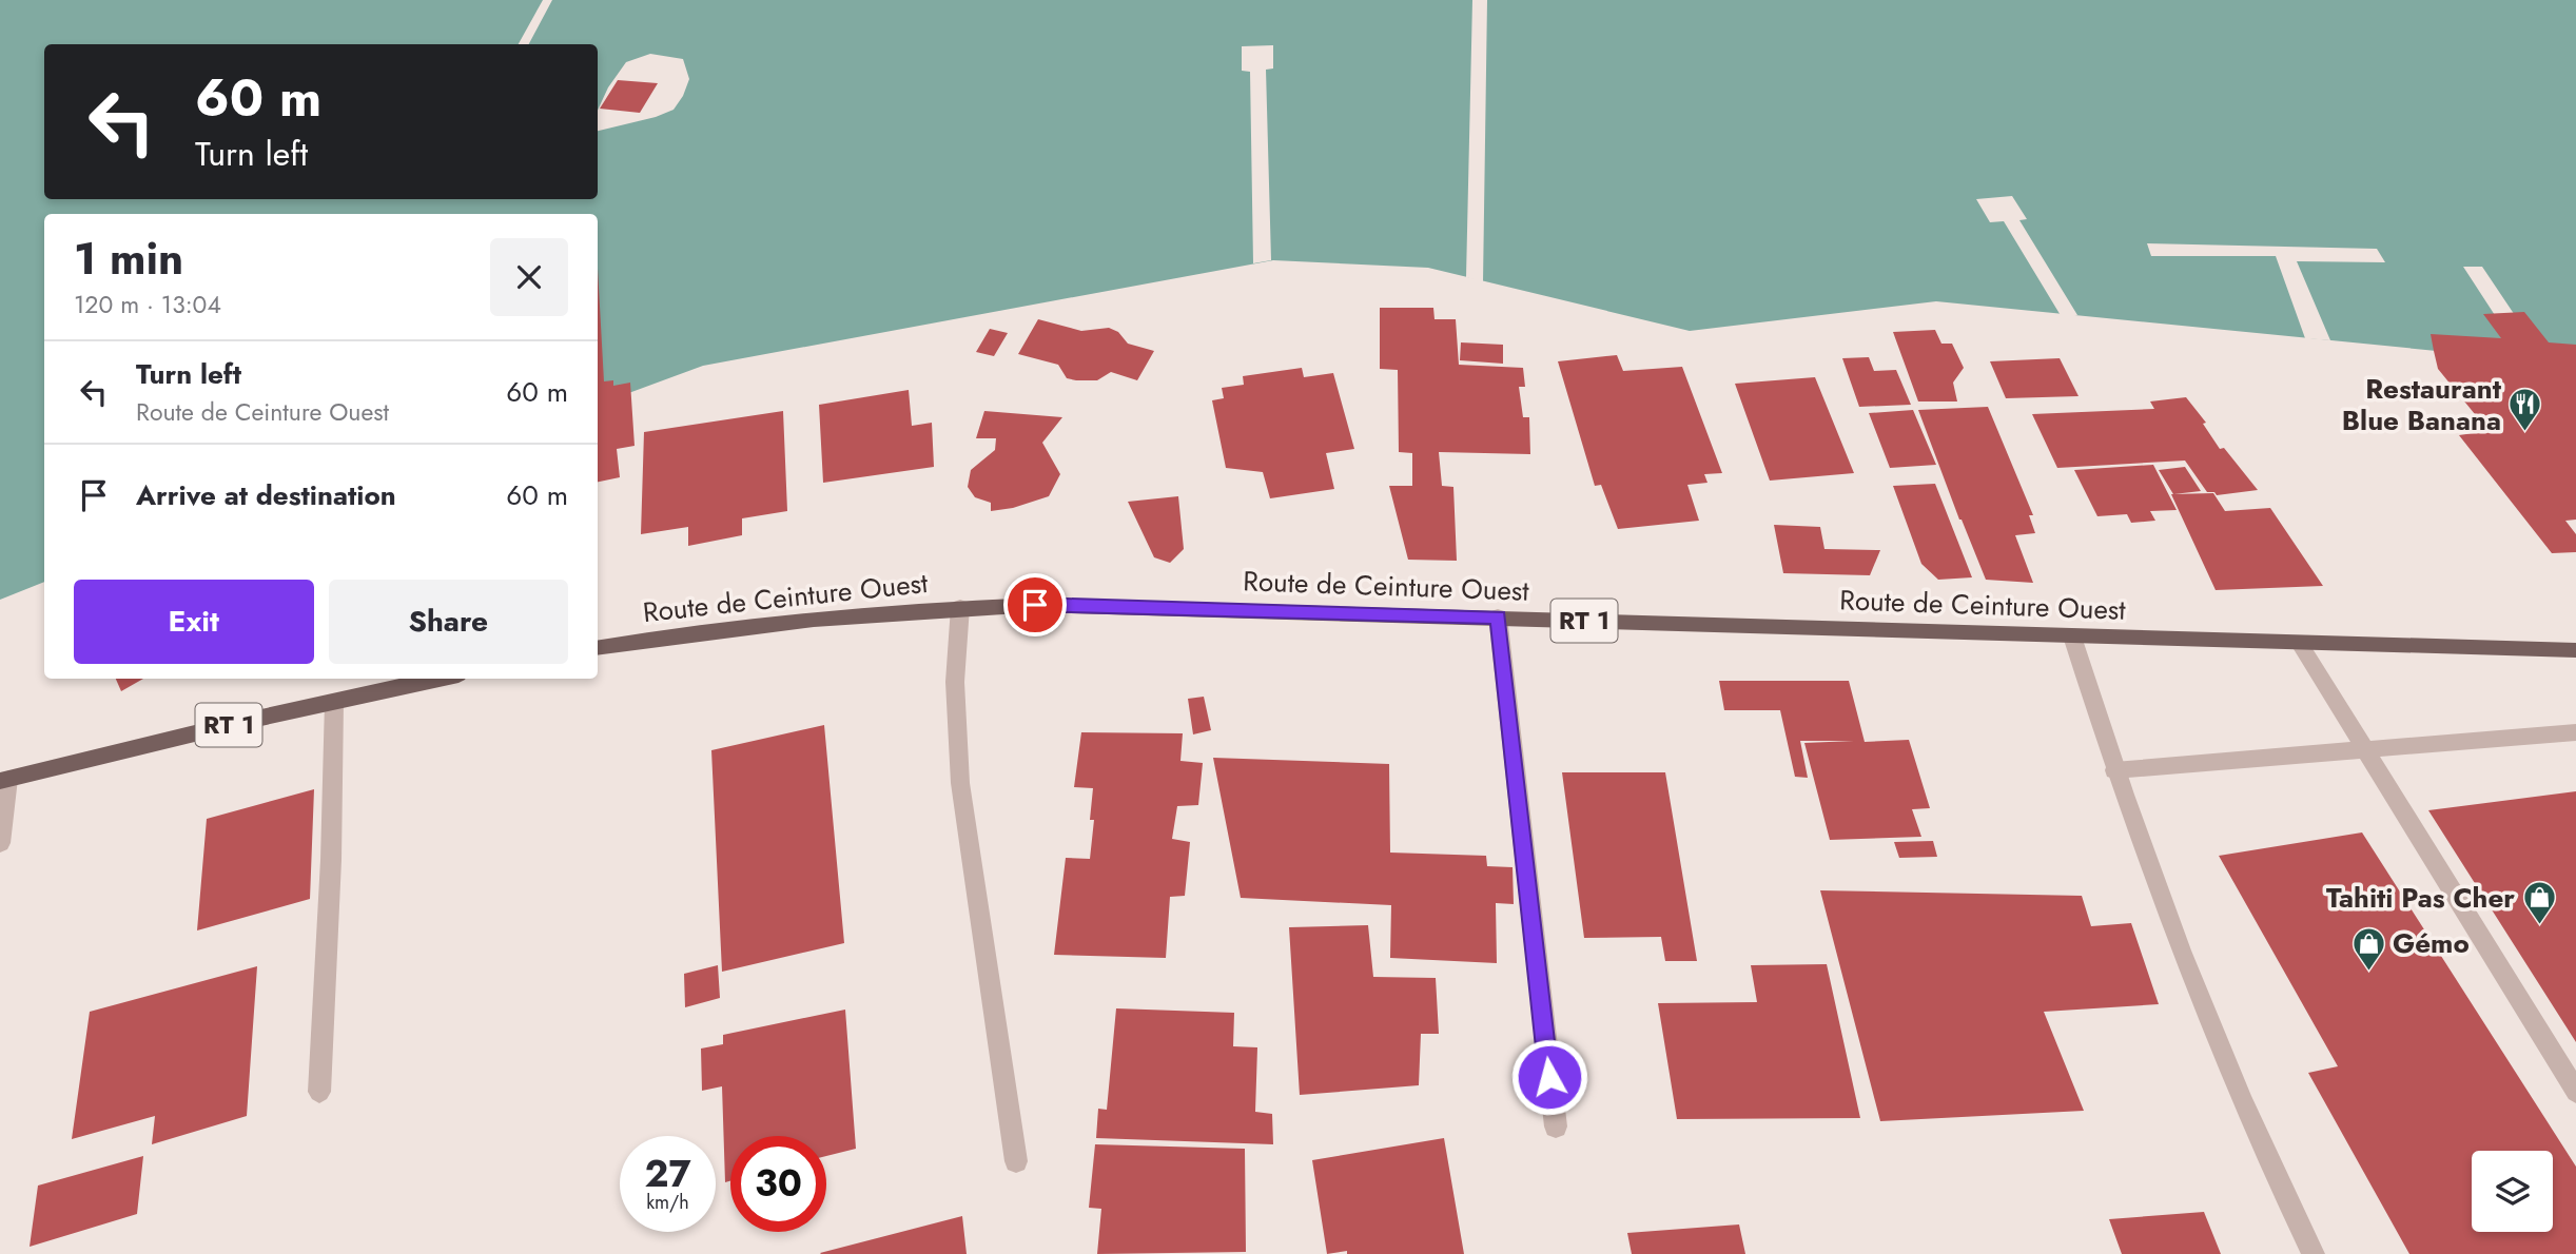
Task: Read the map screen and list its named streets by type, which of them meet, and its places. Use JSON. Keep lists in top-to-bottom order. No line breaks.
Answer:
{"streets":{"main road":["Route de Ceinture Ouest","RT 1"]},"places":{"restaurant":["Restaurant Blue Banana"],"shop":["Tahiti Pas Cher","Gémo"]},"page":{"turn":["60 m","Turn left"],"heading":["1 min","120 m · 13:04"],"list":[{"name":"Turn left","note":"Route de Ceinture Ouest","value":"60 m"},{"name":"Arrive at destination","value":"60 m"}],"buttons":["Exit","Share"],"speed":"27 km/h","limit":"30"}}
